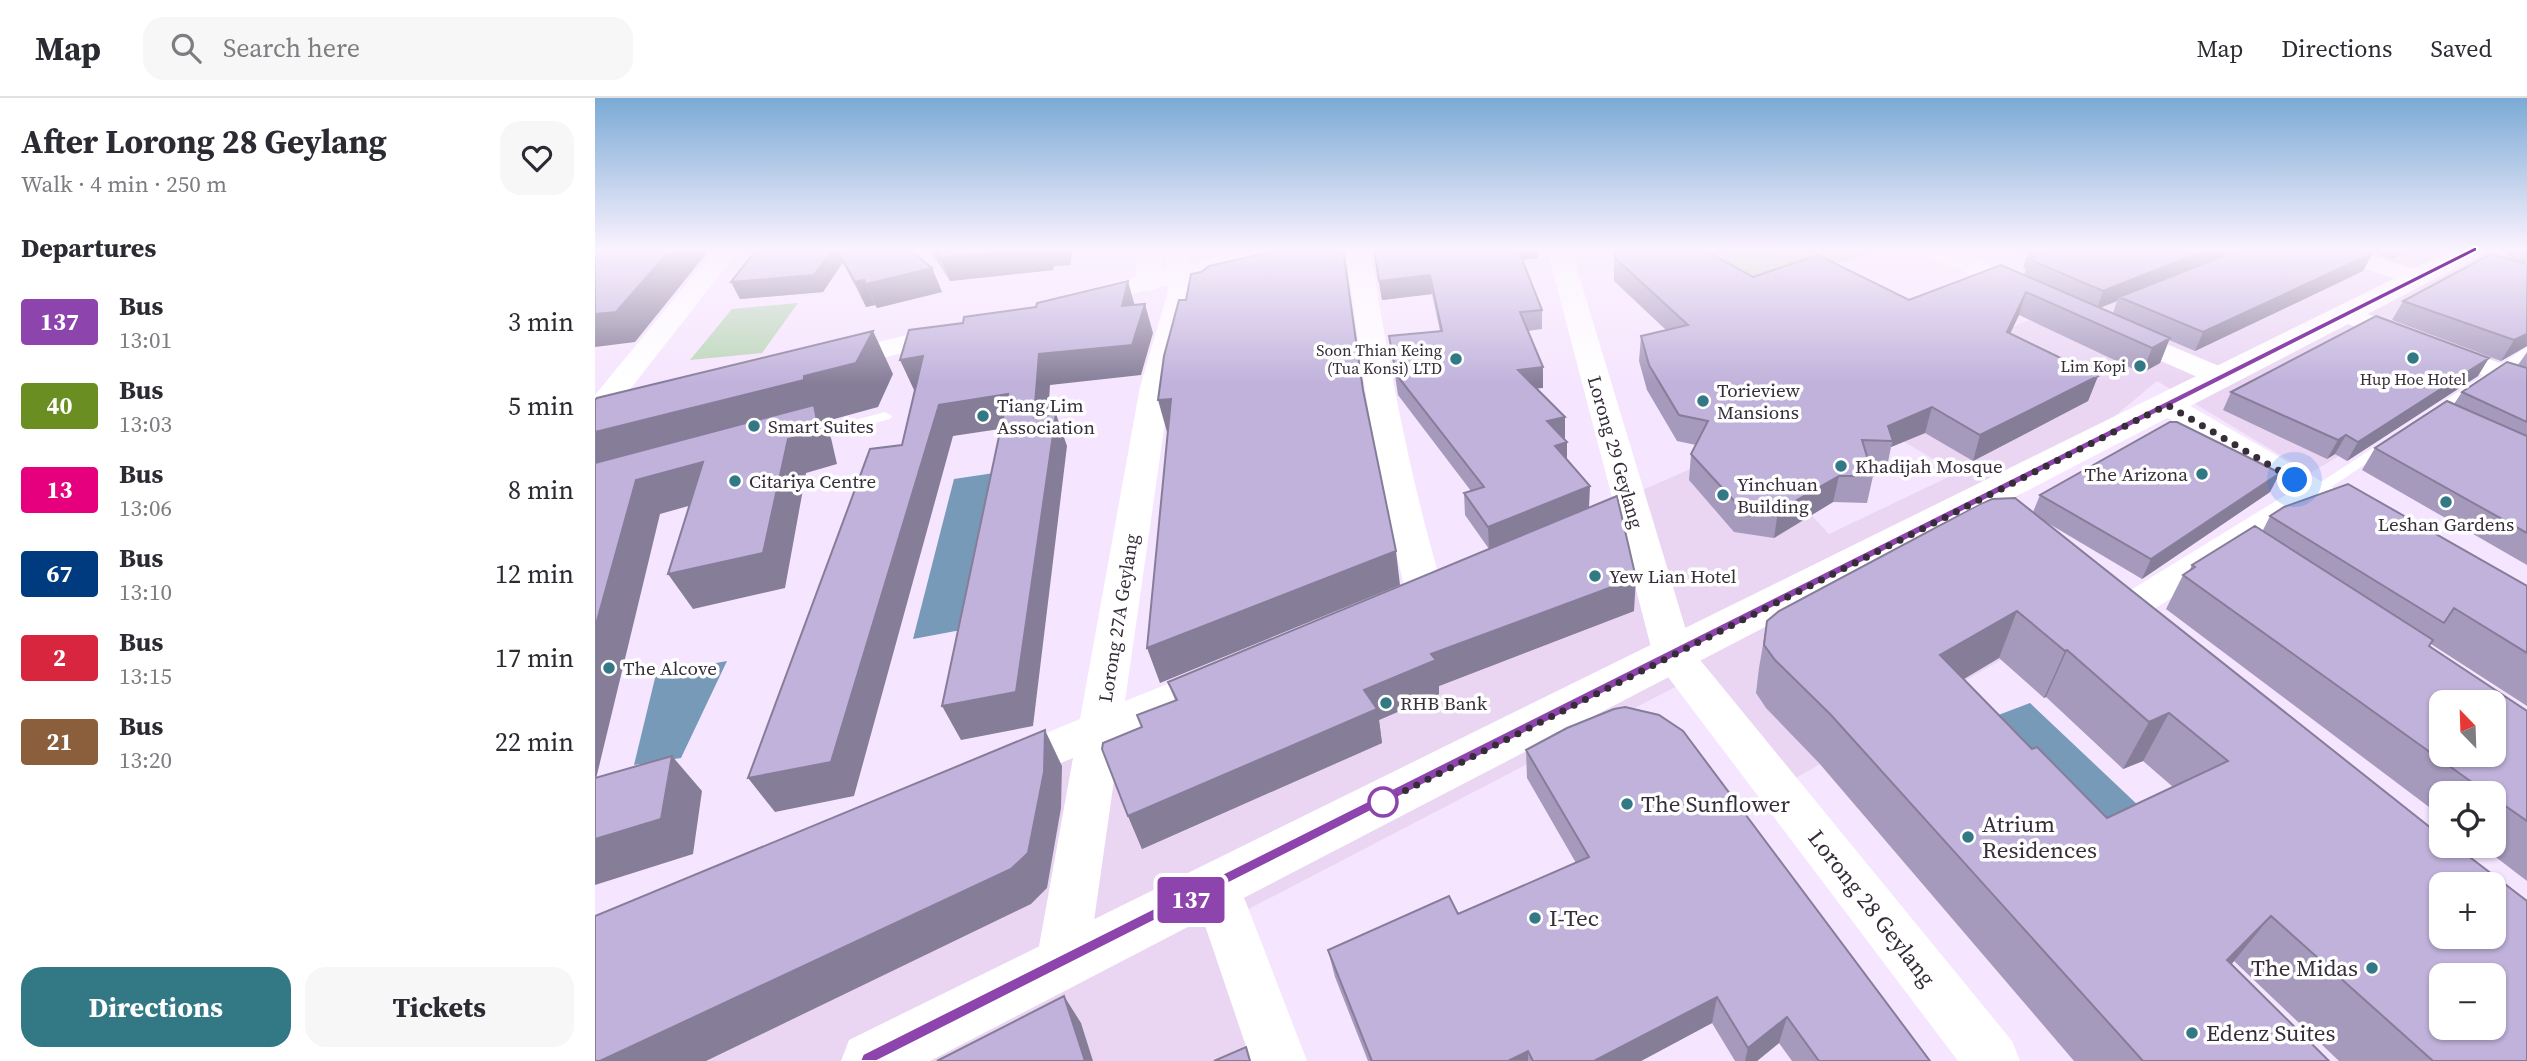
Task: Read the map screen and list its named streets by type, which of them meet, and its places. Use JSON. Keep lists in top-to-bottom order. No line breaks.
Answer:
{"streets":{"street":["Lorong 29 Geylang","Lorong 27A Geylang","Lorong 28 Geylang"]},"crossings":[["Lorong 29 Geylang","Lorong 28 Geylang"]],"places":["Hup Hoe Hotel","Soon Thian Keing (Tua Konsi) LTD","Lim Kopi","Torieview Mansions","Tiang Lim Association","Smart Suites","Khadijah Mosque","The Arizona","Citariya Centre","Yinchuan Building","Leshan Gardens","Yew Lian Hotel","The Alcove","RHB Bank","The Sunflower","Atrium Residences","I-Tec","The Midas","Edenz Suites"],"lines":["bus line 137"],"north":"top left","page":{"header":"Map","search":"Search here","nav":["Map","Directions","Saved"],"heading":[["After Lorong 28 Geylang","Walk · 4 min · 250 m"],"Departures"],"on_map":"137","list":[{"mark":"137","name":"Bus","note":"13:01","value":"3 min"},{"mark":"40","name":"Bus","note":"13:03","value":"5 min"},{"mark":"13","name":"Bus","note":"13:06","value":"8 min"},{"mark":"67","name":"Bus","note":"13:10","value":"12 min"},{"mark":"2","name":"Bus","note":"13:15","value":"17 min"},{"mark":"21","name":"Bus","note":"13:20","value":"22 min"}],"map_buttons":["+","−"],"buttons":["Directions","Tickets"]}}
